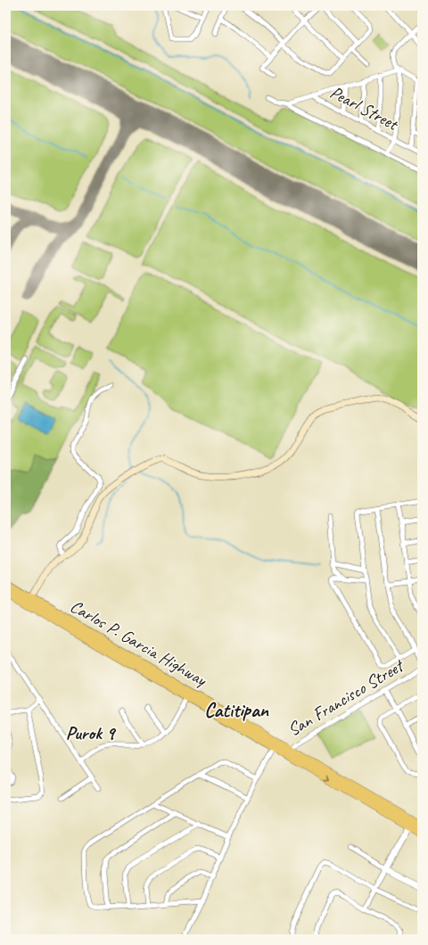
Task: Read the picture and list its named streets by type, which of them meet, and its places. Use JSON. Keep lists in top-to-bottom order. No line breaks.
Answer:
{"streets":{"highway":["Carlos P. Garcia Highway"],"street":["Pearl Street","San Francisco Street"]},"crossings":[["Carlos P. Garcia Highway","San Francisco Street"]],"districts":["Catitipan","Purok 9"]}
